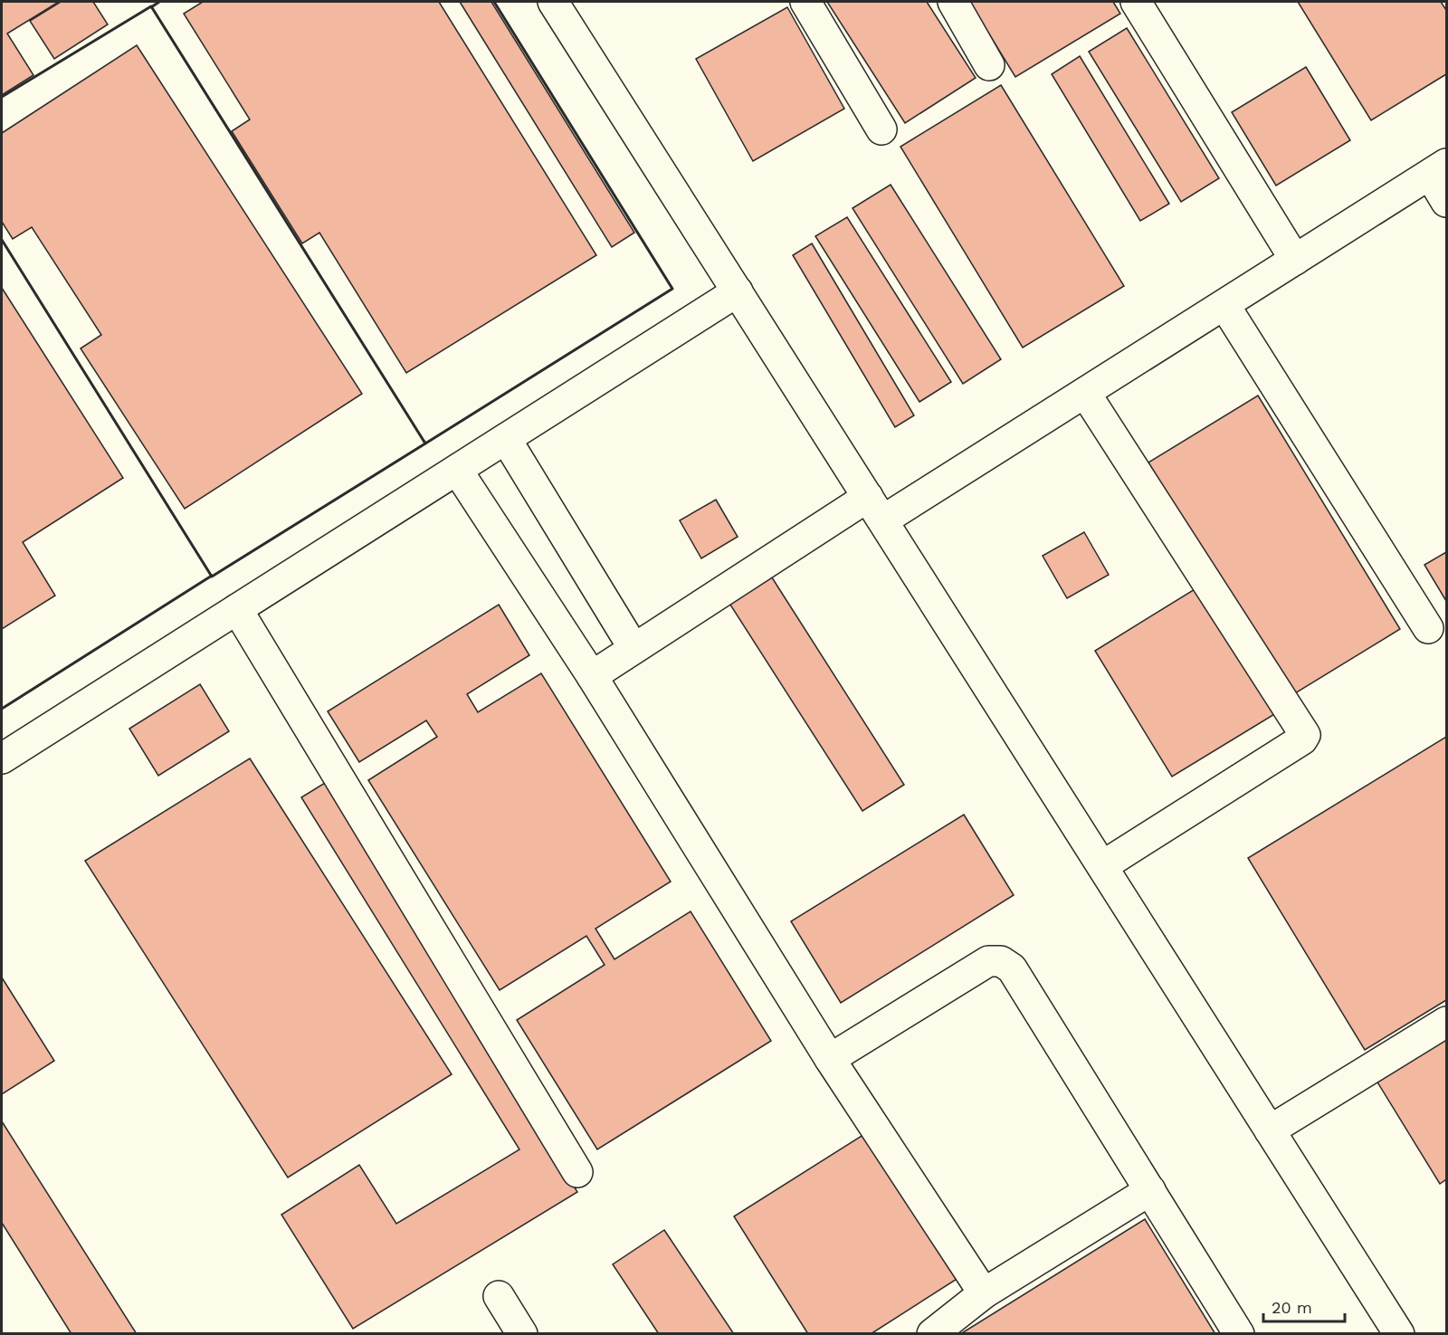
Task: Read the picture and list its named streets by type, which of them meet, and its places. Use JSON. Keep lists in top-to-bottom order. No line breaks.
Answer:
{"scale_bar":"20 m"}
